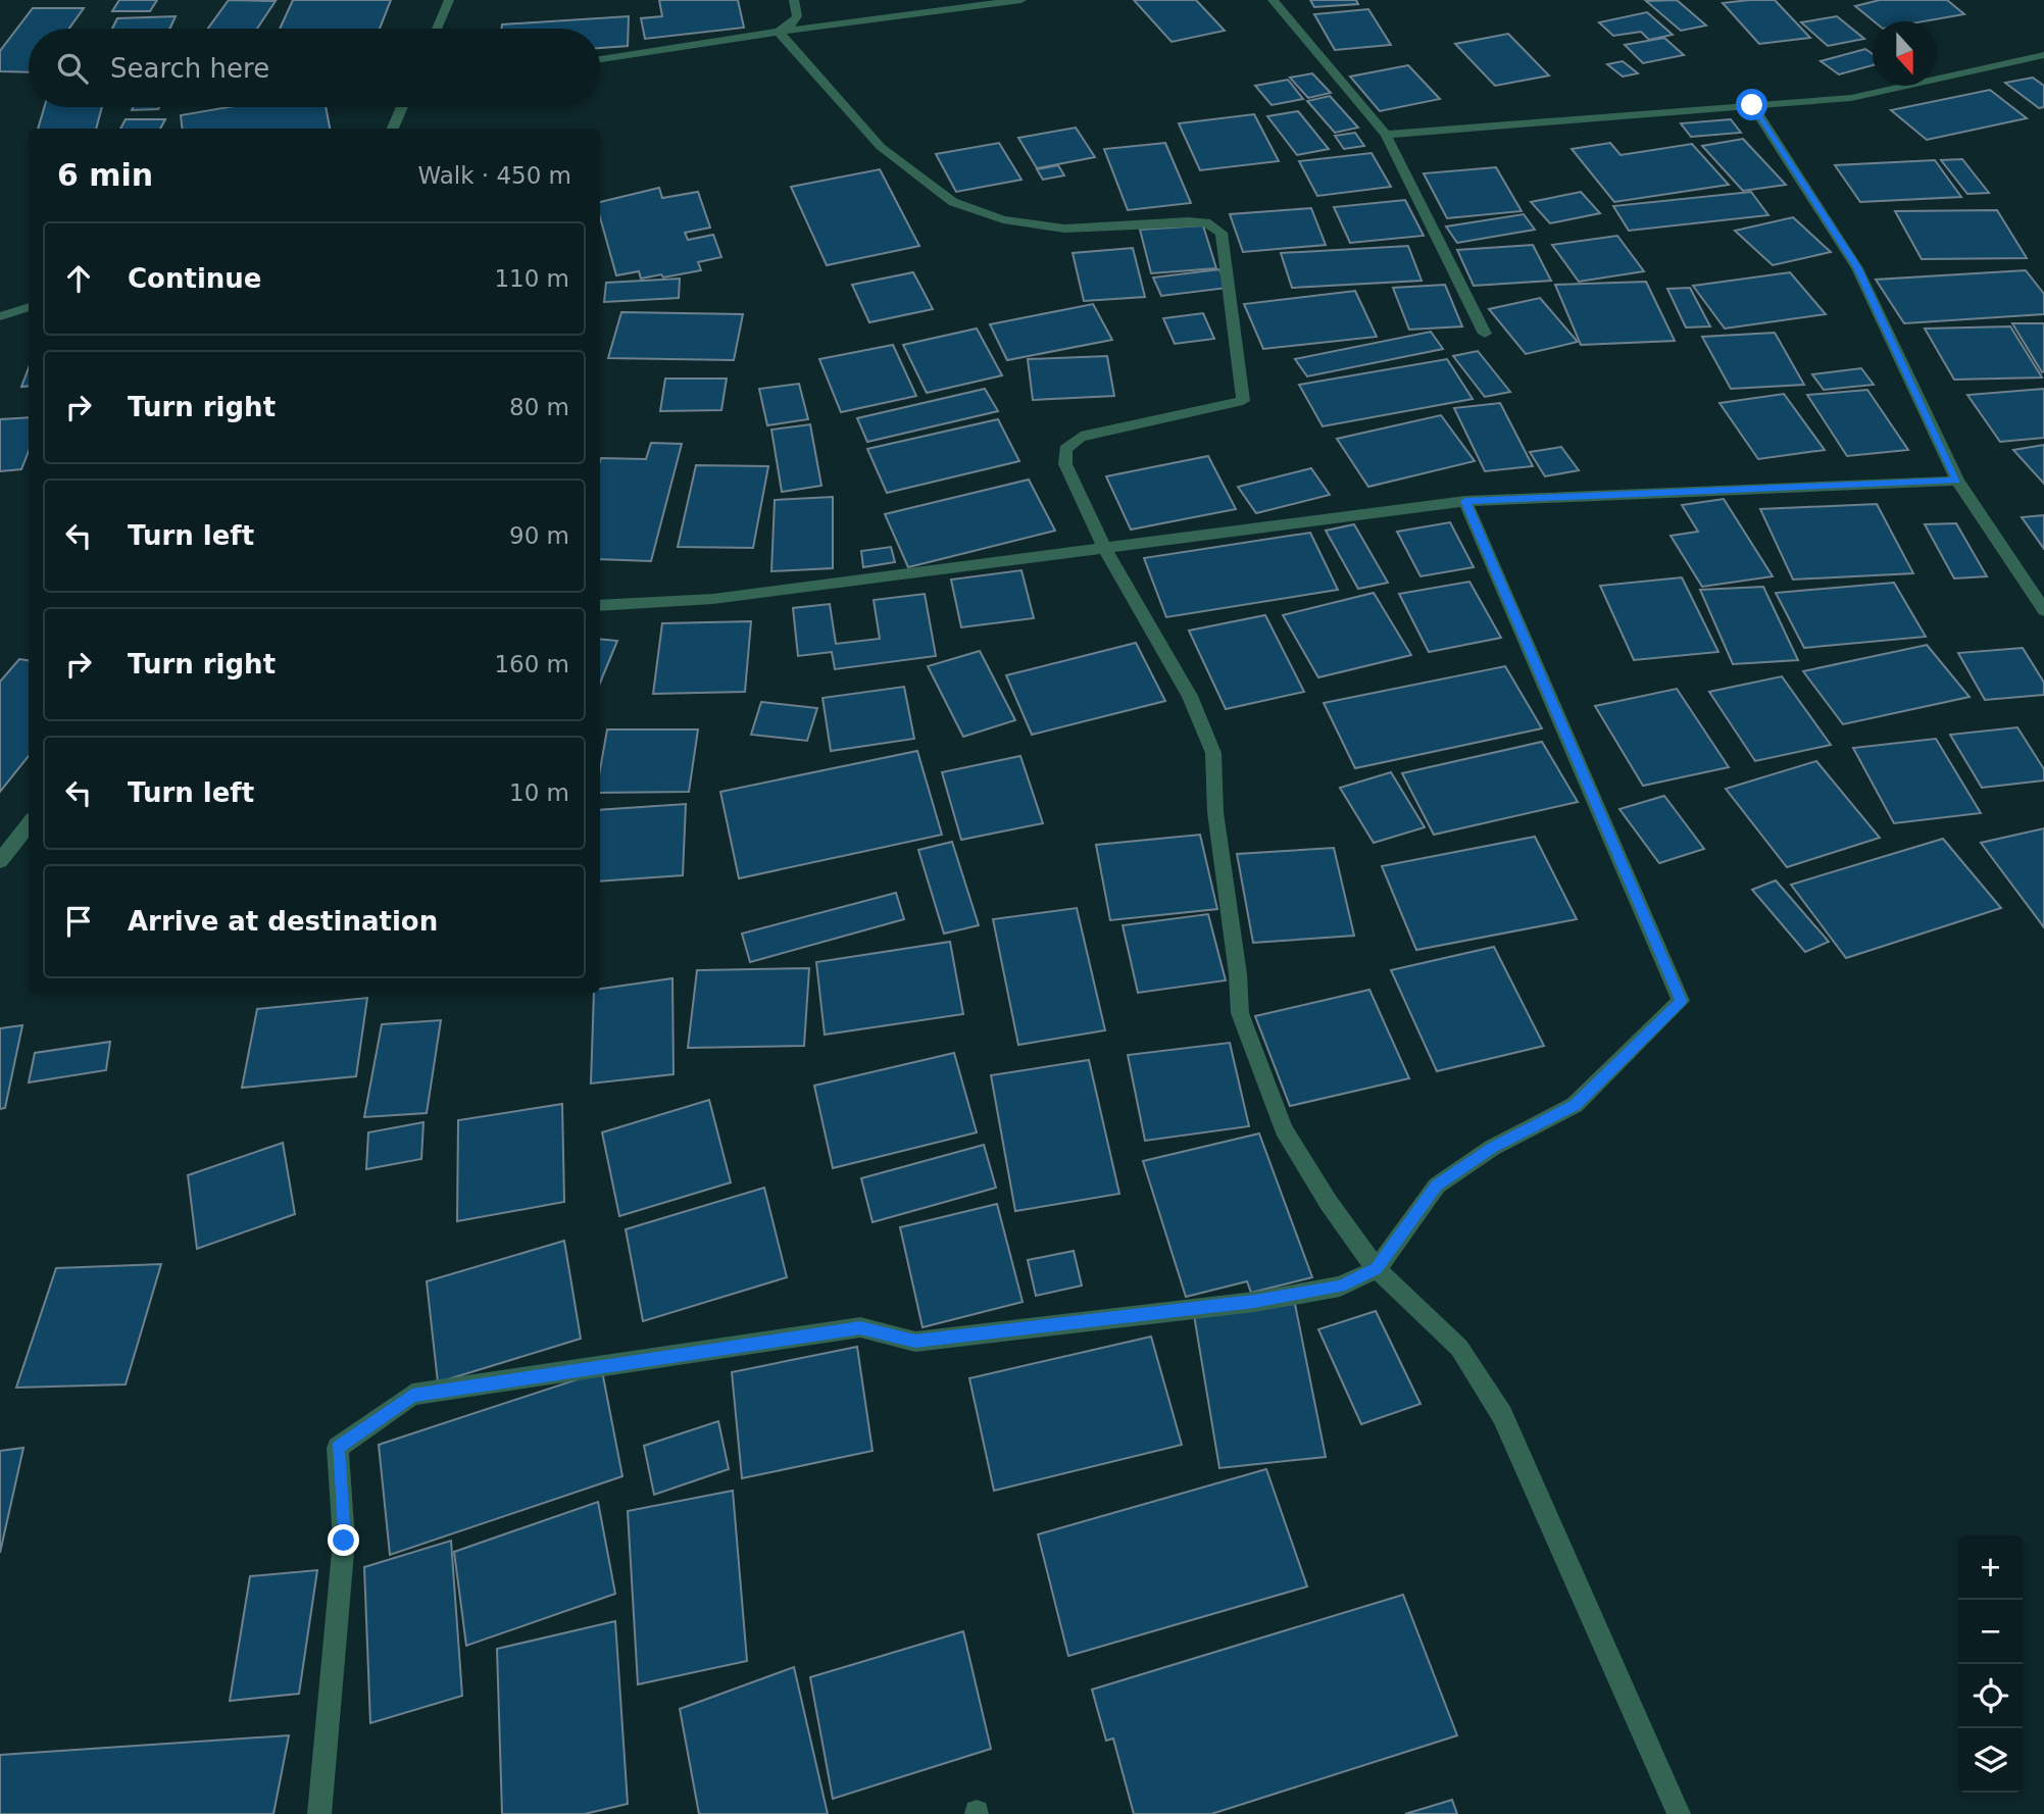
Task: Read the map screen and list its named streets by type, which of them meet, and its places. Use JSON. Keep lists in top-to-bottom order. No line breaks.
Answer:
{"north":"bottom","page":{"search":"Search here","heading":["6 min","Walk · 450 m"],"list":[["Continue","110 m"],["Turn right","80 m"],["Turn left","90 m"],["Turn right","160 m"],["Turn left","10 m"],"Arrive at destination"],"map_buttons":["+","−"]}}
